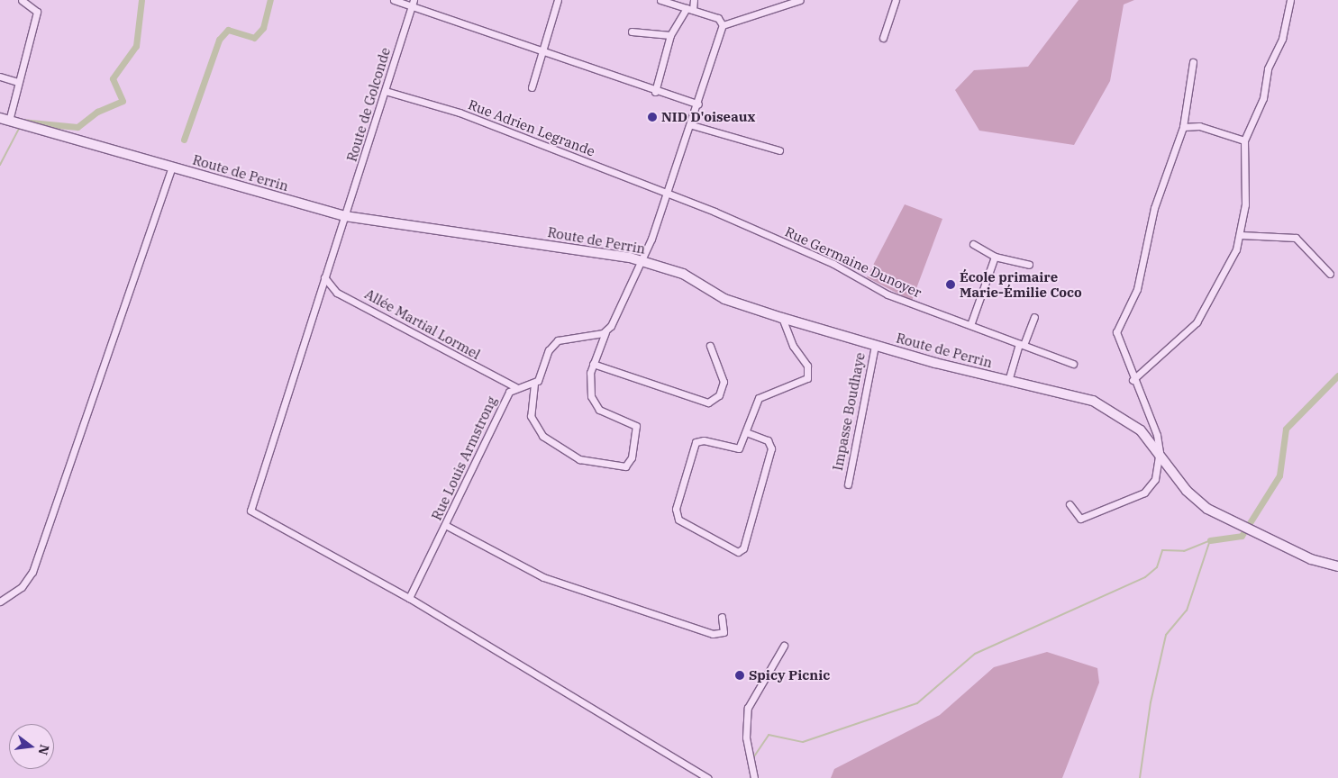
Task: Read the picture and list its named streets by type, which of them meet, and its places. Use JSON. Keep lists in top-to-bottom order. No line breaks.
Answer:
{"streets":{"main road":["Route de Perrin"],"street":["Route de Golconde","Rue Adrien Legrande","Rue Germaine Dunoyer","Allée Martial Lormel","Impasse Boudhaye","Rue Louis Armstrong"]},"crossings":[["Route de Golconde","Rue Adrien Legrande"],["Route de Golconde","Route de Perrin"],["Route de Golconde","Allée Martial Lormel"],["Route de Golconde","Rue Louis Armstrong"],["Rue Adrien Legrande","Rue Germaine Dunoyer"],["Route de Perrin","Impasse Boudhaye"],["Allée Martial Lormel","Rue Louis Armstrong"]],"places":["NID D'oiseaux","École primaire Marie-Émilie Coco","Spicy Picnic"],"north":"right"}
